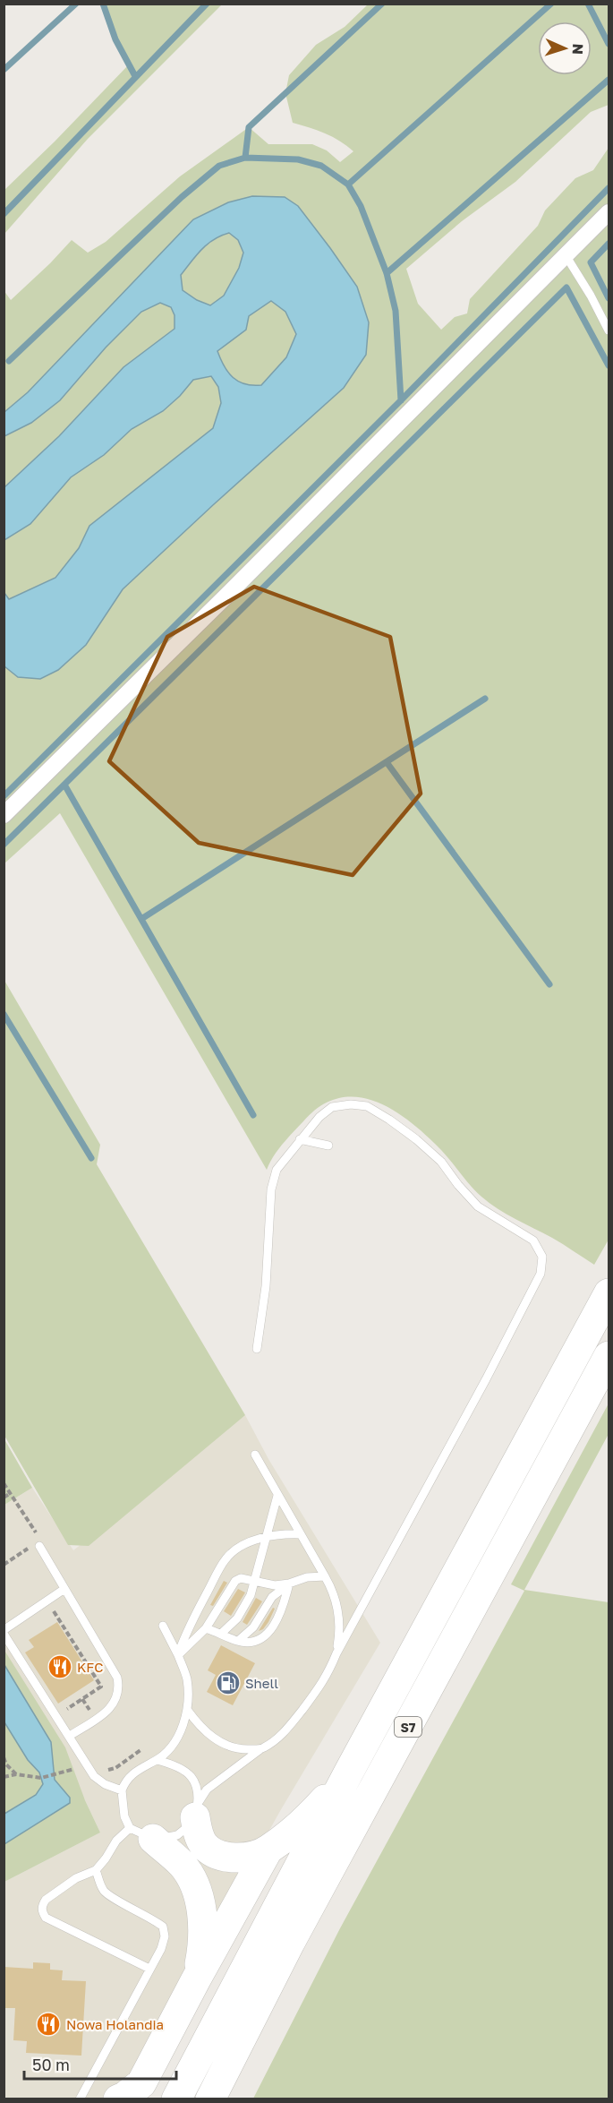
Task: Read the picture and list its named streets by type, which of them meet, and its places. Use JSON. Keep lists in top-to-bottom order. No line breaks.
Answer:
{"streets":{"highway":["S7"]},"places":{"restaurant":["KFC","Nowa Holandia"],"fuel station":["Shell"]},"scale_bar":"50 m","north":"right"}
